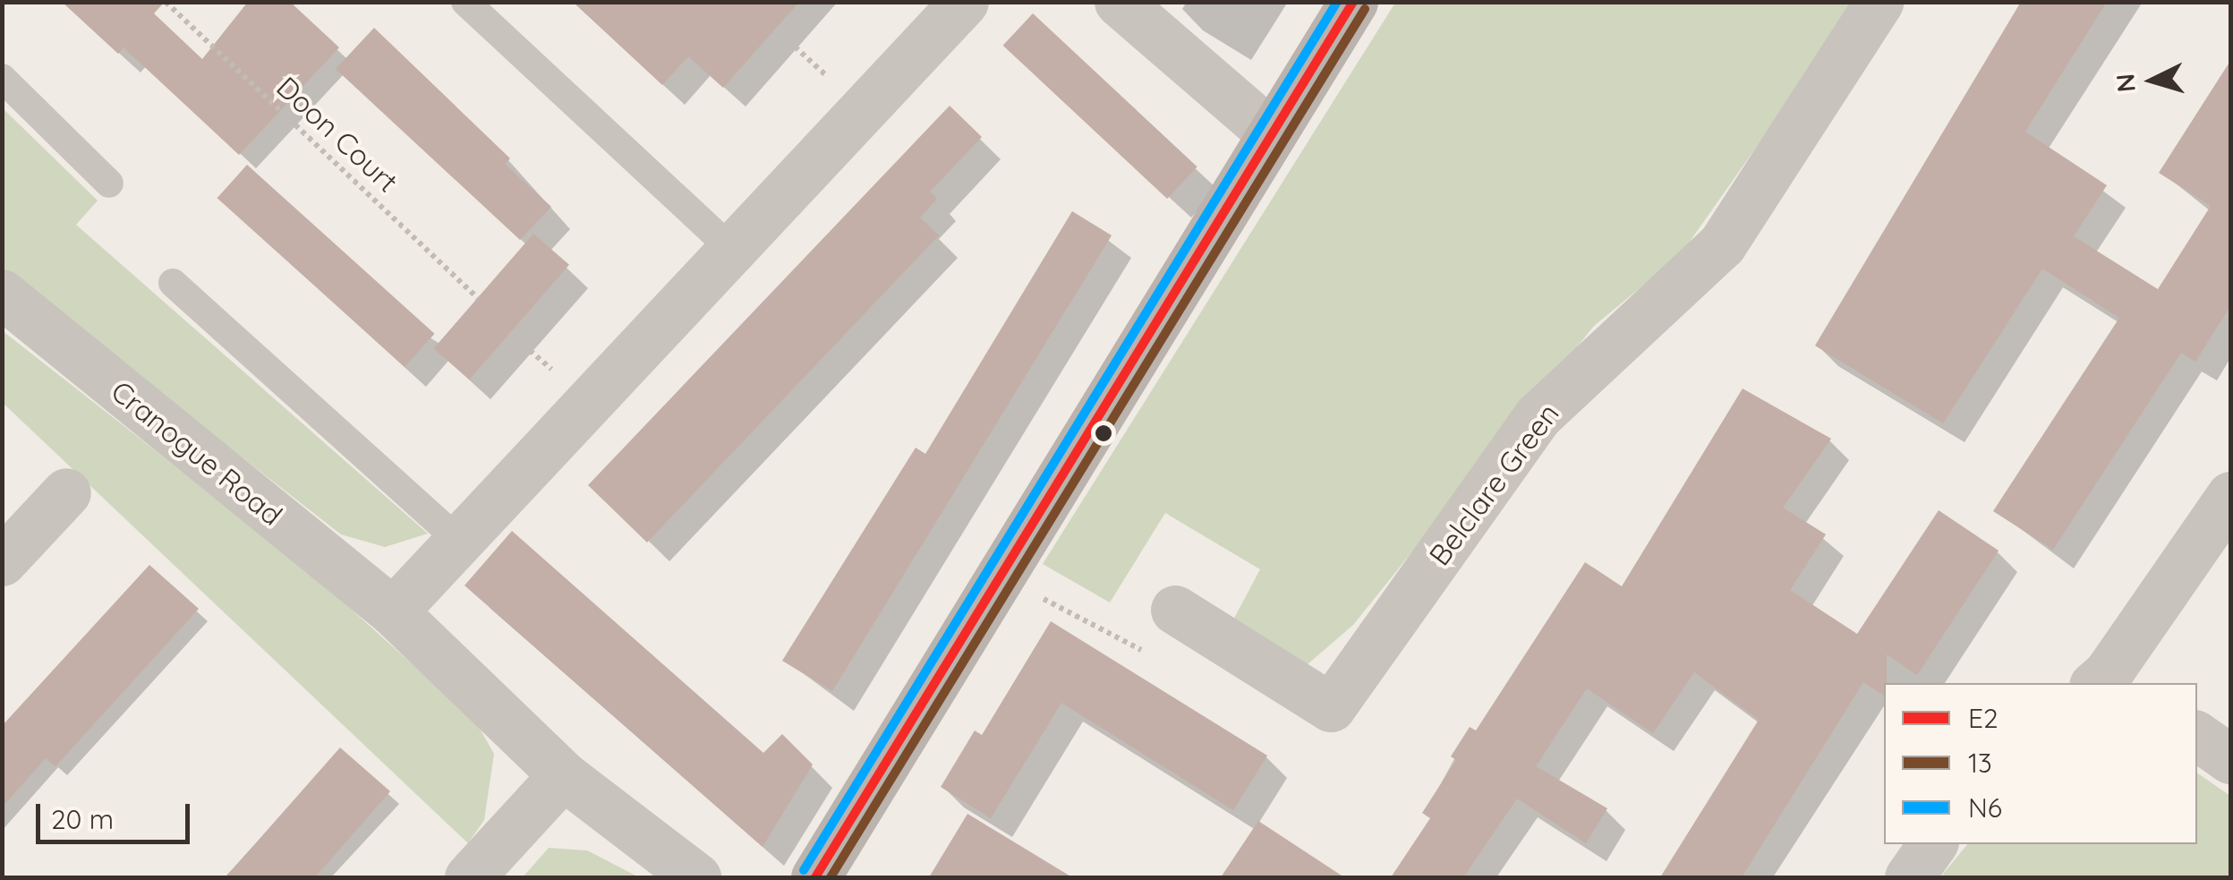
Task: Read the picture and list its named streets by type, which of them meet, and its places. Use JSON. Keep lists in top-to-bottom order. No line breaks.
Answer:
{"streets":{"street":["Cranogue Road","Belclare Green"],"path":["Doon Court"]},"lines":["transit line E2","transit line N6","transit line 13"],"legend":["E2","13","N6"],"scale_bar":"20 m","north":"left"}
